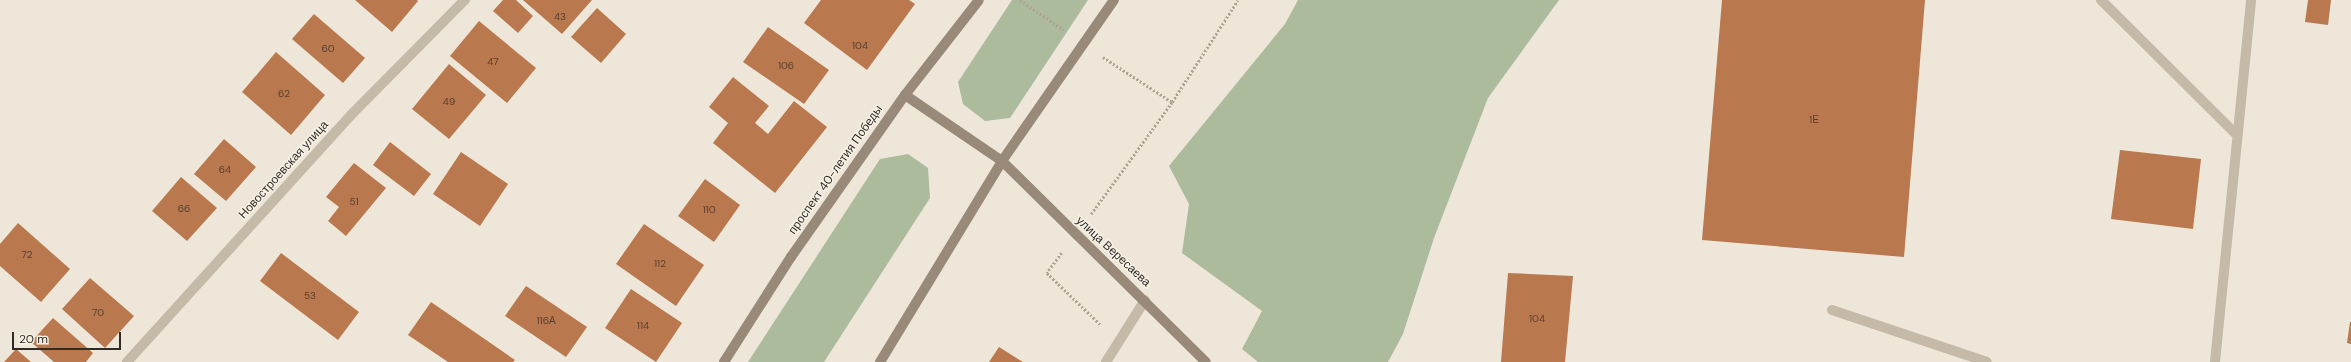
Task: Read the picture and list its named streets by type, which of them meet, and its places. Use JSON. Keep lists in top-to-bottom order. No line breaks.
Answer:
{"streets":{"main road":["проспект 40-летия Победы","улица Вересаева"],"street":["Новостроевская улица"]},"crossings":[["проспект 40-летия Победы","улица Вересаева"]],"house_numbers":["43","104","60","47","106","62","49","1Е","64","51","66","110","72","112","53","70","104","116А","114"],"scale_bar":"20 m"}
